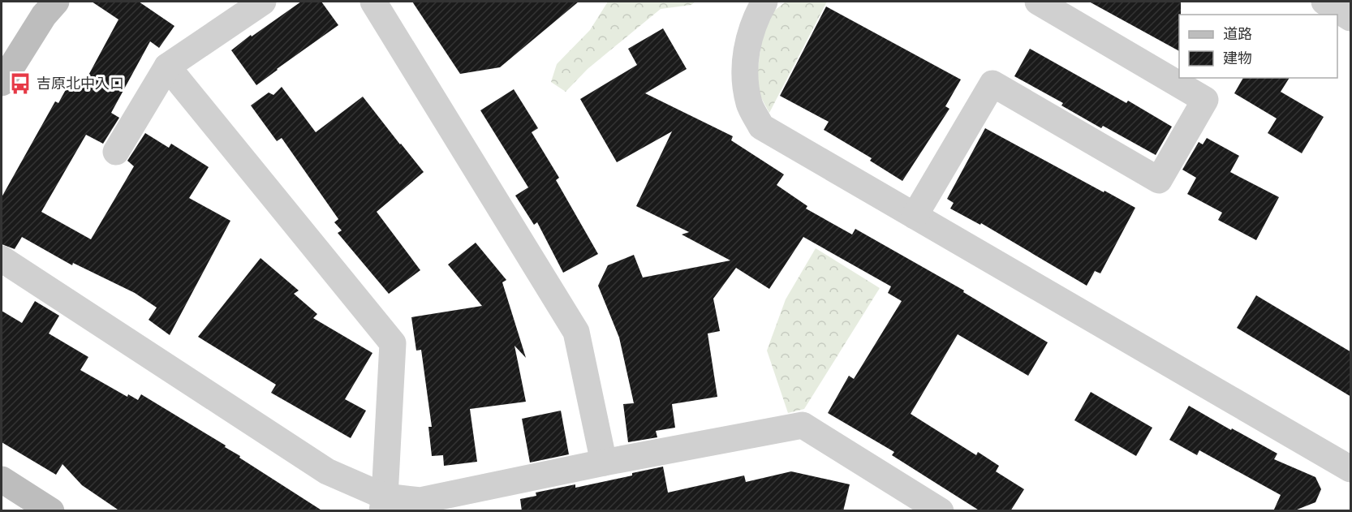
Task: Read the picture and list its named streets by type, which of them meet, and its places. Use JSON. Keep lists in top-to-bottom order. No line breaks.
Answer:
{"places":{"bus stop":["吉原北中入口"]},"legend":["道路","建物"]}
